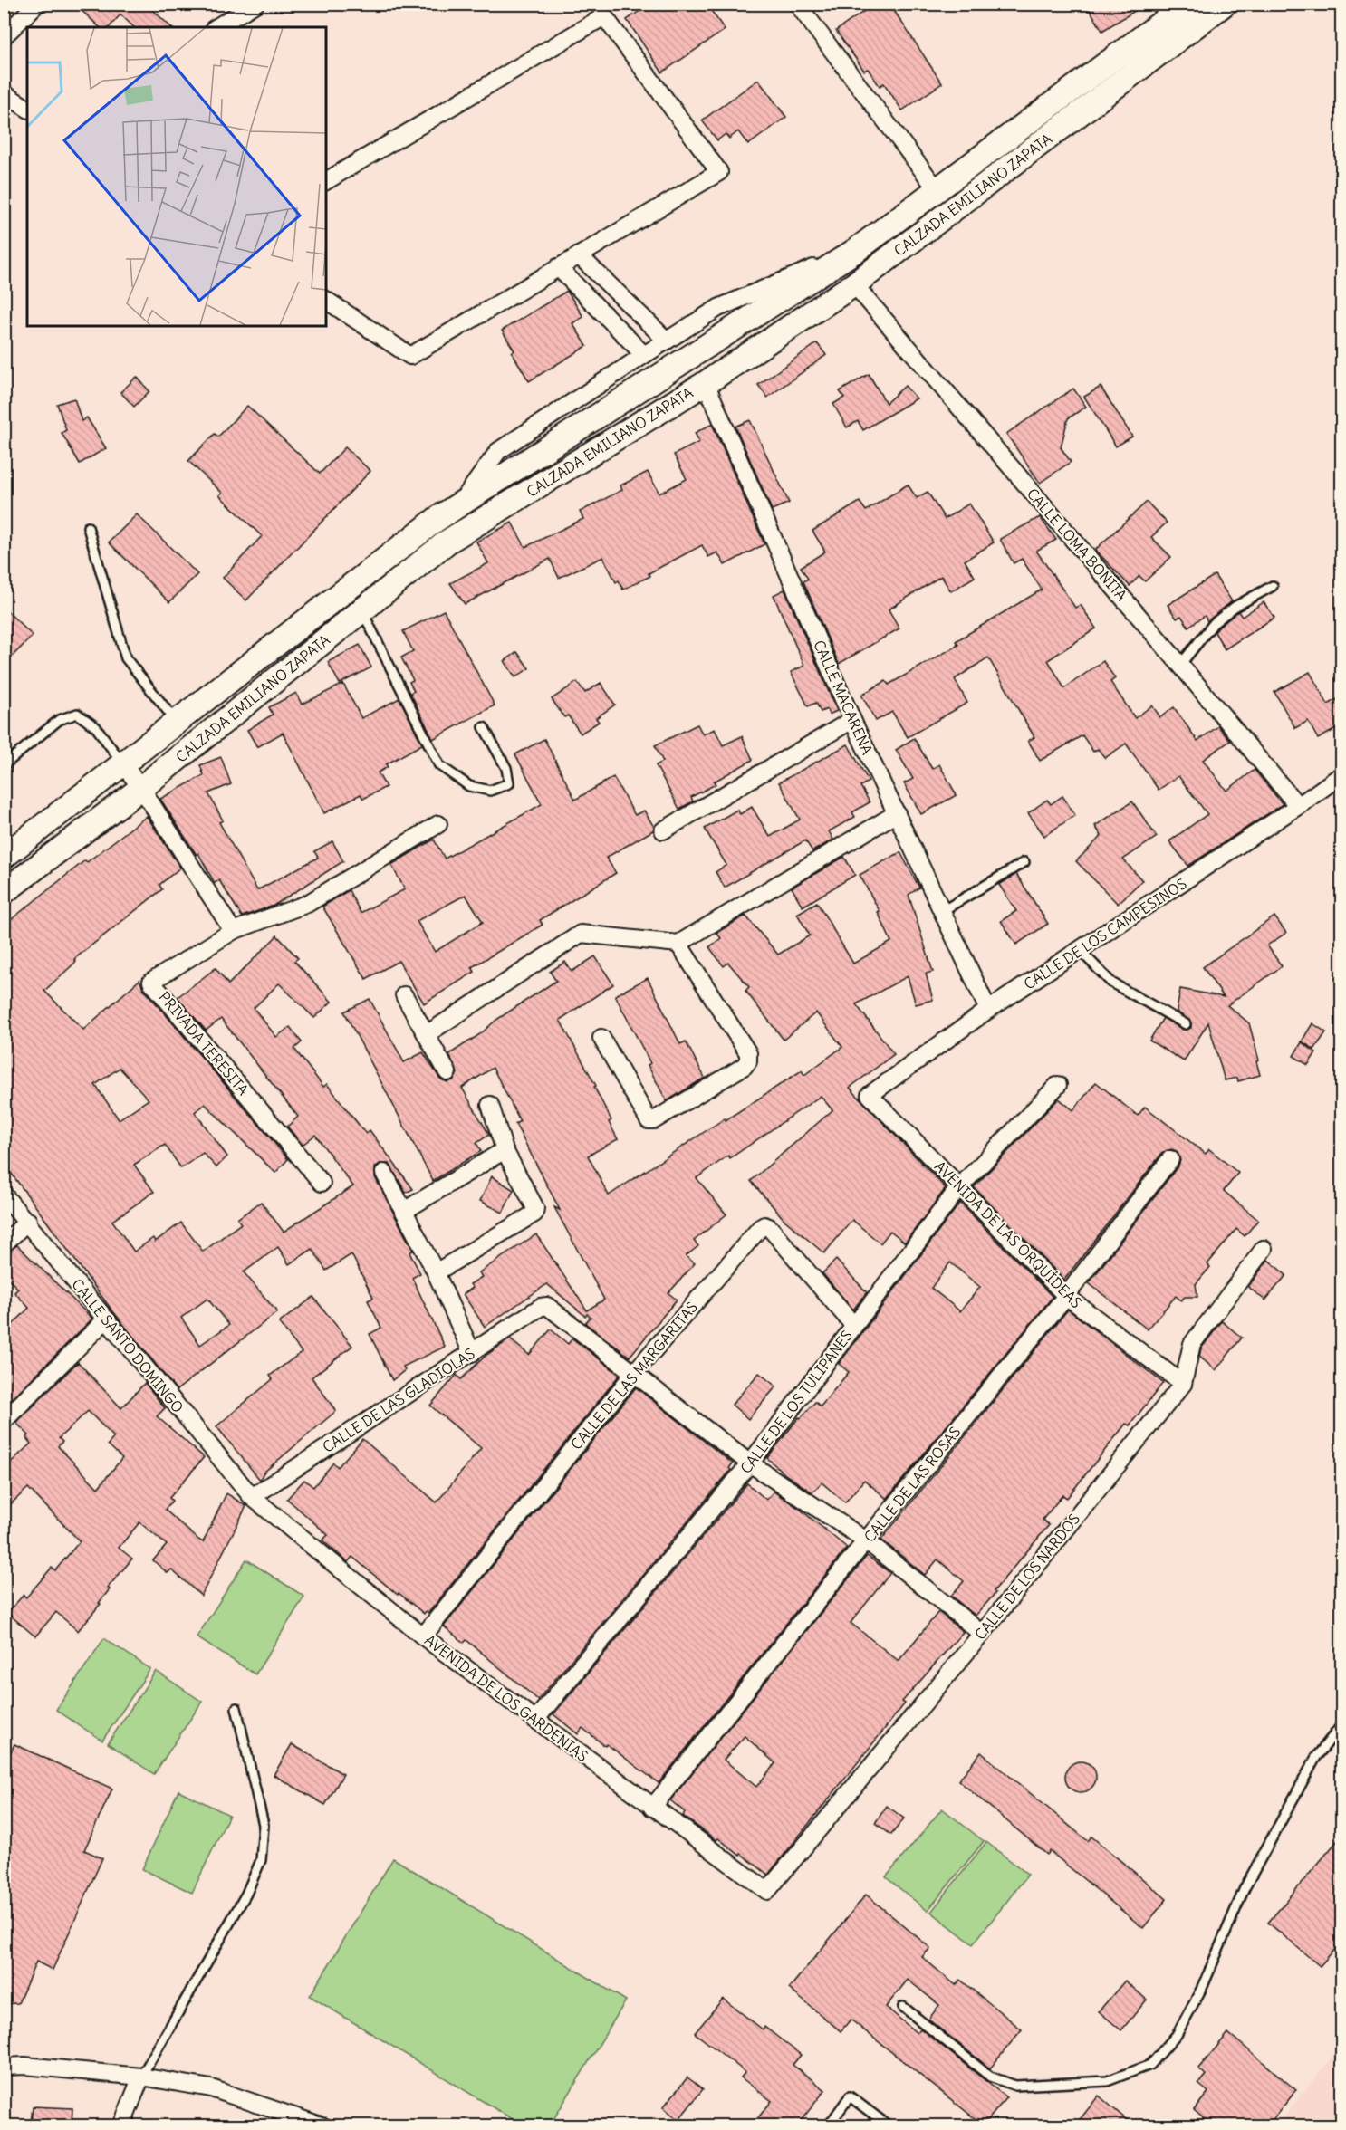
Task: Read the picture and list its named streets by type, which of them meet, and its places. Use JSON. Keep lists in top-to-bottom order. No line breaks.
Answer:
{"streets":{"main road":["CALZADA EMILIANO ZAPATA"],"street":["CALLE LOMA BONITA","CALLE MACARENA","CALLE DE LOS CAMPESINOS","PRIVADA TERESITA","AVENIDA DE LAS ORQUÍDEAS","CALLE SANTO DOMINGO","CALLE DE LAS MARGARITAS","CALLE DE LAS GLADIOLAS","CALLE DE LOS TULIPANES","CALLE DE LAS ROSAS","CALLE DE LOS NARDOS","AVENIDA DE LOS GARDENIAS"]},"crossings":[["CALZADA EMILIANO ZAPATA","CALLE LOMA BONITA"],["CALZADA EMILIANO ZAPATA","CALLE MACARENA"],["CALLE LOMA BONITA","CALLE DE LOS CAMPESINOS"],["CALLE MACARENA","CALLE DE LOS CAMPESINOS"],["CALLE DE LOS CAMPESINOS","AVENIDA DE LAS ORQUÍDEAS"],["AVENIDA DE LAS ORQUÍDEAS","CALLE DE LOS TULIPANES"],["AVENIDA DE LAS ORQUÍDEAS","CALLE DE LAS ROSAS"],["AVENIDA DE LAS ORQUÍDEAS","CALLE DE LOS NARDOS"],["CALLE SANTO DOMINGO","CALLE DE LAS GLADIOLAS"],["CALLE SANTO DOMINGO","AVENIDA DE LOS GARDENIAS"],["CALLE DE LAS MARGARITAS","CALLE DE LAS GLADIOLAS"],["CALLE DE LAS MARGARITAS","CALLE DE LOS TULIPANES"],["CALLE DE LAS MARGARITAS","AVENIDA DE LOS GARDENIAS"],["CALLE DE LAS GLADIOLAS","AVENIDA DE LOS GARDENIAS"],["CALLE DE LOS TULIPANES","AVENIDA DE LOS GARDENIAS"],["CALLE DE LAS ROSAS","AVENIDA DE LOS GARDENIAS"],["CALLE DE LOS NARDOS","AVENIDA DE LOS GARDENIAS"]]}
